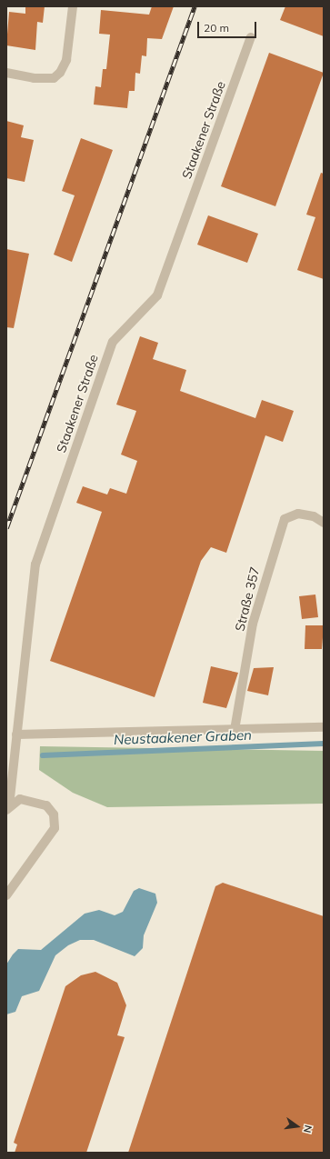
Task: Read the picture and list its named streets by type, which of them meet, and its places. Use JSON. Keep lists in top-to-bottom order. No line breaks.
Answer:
{"streets":{"street":["Staakener Straße","Straße 357"]},"water":["Neustaakener Graben"],"scale_bar":"20 m","north":"right"}
